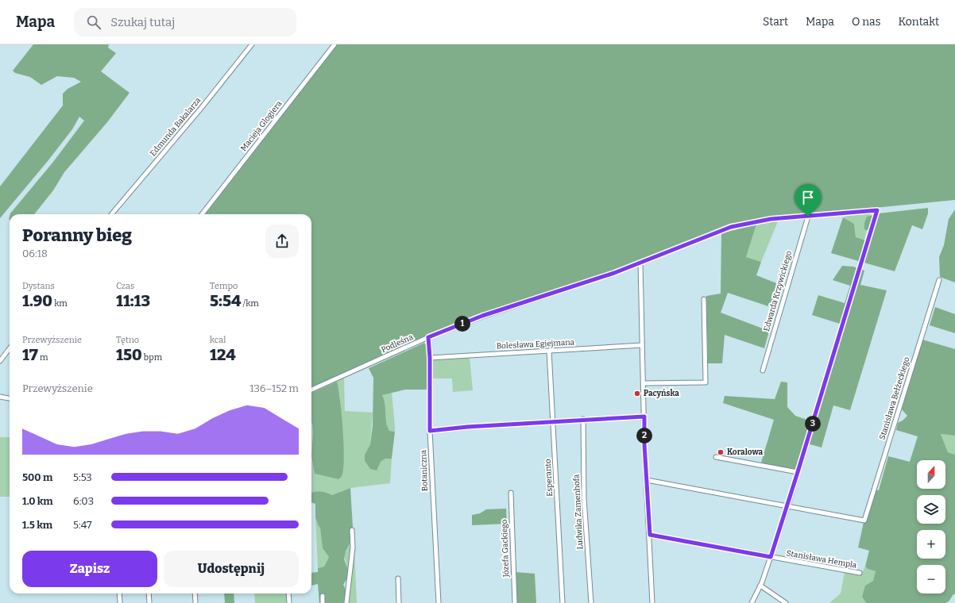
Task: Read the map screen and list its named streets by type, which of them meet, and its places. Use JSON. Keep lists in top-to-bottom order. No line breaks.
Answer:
{"streets":{"street":["Macieja Glogiera","Edmunda Bakalarza","Edwarda Krzywickiego","Podleśna","Bolesława Egiejmana","Stanisława Bełżeckiego","Botaniczna","Esperanto","Ludwika Zamenhofa","Józefa Gackiego","Stanisława Hempla"]},"crossings":[["Edwarda Krzywickiego","Podleśna"],["Podleśna","Botaniczna"],["Bolesława Egiejmana","Botaniczna"],["Bolesława Egiejmana","Esperanto"]],"places":["Pacyńska","Koralowa"],"north":"top","page":{"header":"Mapa","search":"Szukaj tutaj","nav":["Start","Mapa","O nas","Kontakt"],"heading":["Poranny bieg","06:18"],"stats":[["Dystans","1.90 km"],["Czas","11:13"],["Tempo","5:54 /km"],["Przewyższenie","17 m"],["Tętno","150 bpm"],["kcal","124"]],"pins":["1","3","2"],"chart":["Przewyższenie","136–152 m"],"map_buttons":["+","−"],"list":[{"name":"500 m","note":"5:53"},{"name":"1.0 km","note":"6:03"},{"name":"1.5 km","note":"5:47"}],"buttons":["Zapisz","Udostępnij"]}}
